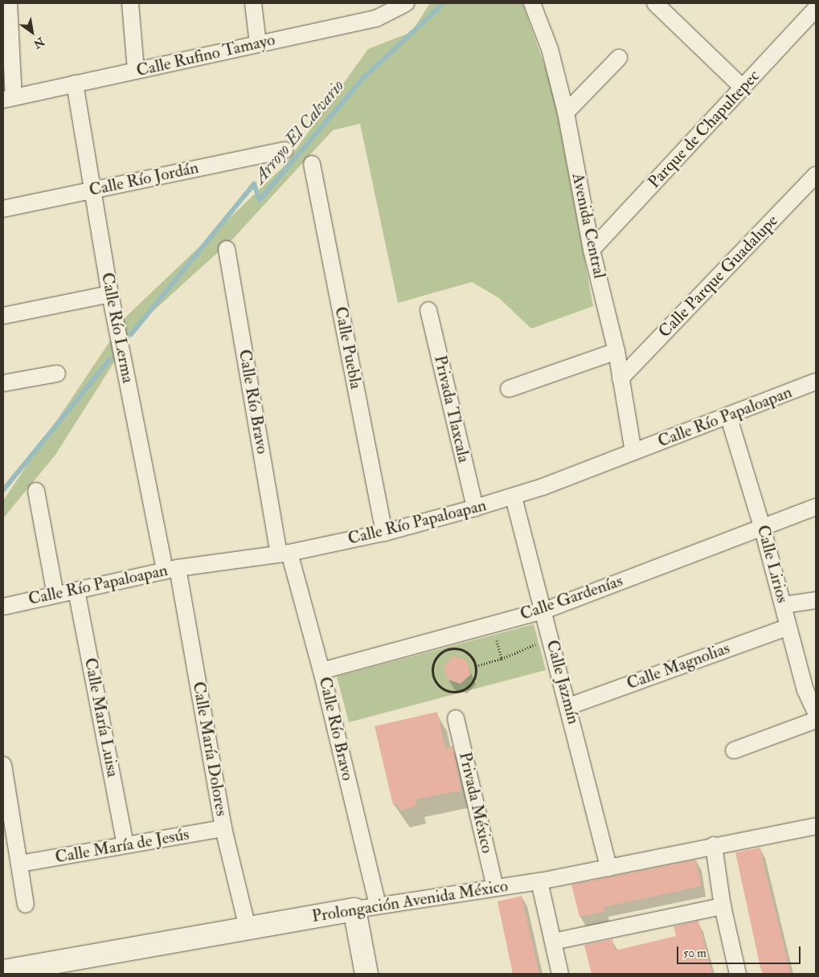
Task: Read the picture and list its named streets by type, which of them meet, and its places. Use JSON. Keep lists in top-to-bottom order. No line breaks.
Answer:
{"streets":{"street":["Calle Rufino Tamayo","Parque de Chapultepec","Calle Río Jordán","Avenida Central","Calle Parque Guadalupe","Calle Río Lerma","Calle Puebla","Calle Río Bravo","Privada Tlaxcala","Calle Río Papaloapan","Calle Lirios","Calle Gardenías","Calle Magnolias","Calle Jazmín","Calle María Luisa","Calle María Dolores","Privada México","Calle María de Jesús","Prolongación Avenida México"]},"crossings":[["Calle Rufino Tamayo","Calle Río Lerma"],["Parque de Chapultepec","Avenida Central"],["Calle Río Jordán","Calle Río Lerma"],["Avenida Central","Calle Parque Guadalupe"],["Avenida Central","Calle Río Papaloapan"],["Calle Río Lerma","Calle Río Papaloapan"],["Calle Río Lerma","Calle María Dolores"],["Calle Puebla","Calle Río Papaloapan"],["Calle Río Bravo","Calle Río Papaloapan"],["Calle Río Bravo","Calle Gardenías"],["Calle Río Bravo","Prolongación Avenida México"],["Privada Tlaxcala","Calle Río Papaloapan"],["Calle Río Papaloapan","Calle Lirios"],["Calle Río Papaloapan","Calle Jazmín"],["Calle Río Papaloapan","Calle María Luisa"],["Calle Río Papaloapan","Calle María Dolores"],["Calle Lirios","Calle Gardenías"],["Calle Lirios","Calle Magnolias"],["Calle Gardenías","Calle Jazmín"],["Calle Magnolias","Calle Jazmín"],["Calle Jazmín","Prolongación Avenida México"],["Calle María Luisa","Calle María de Jesús"],["Calle María Dolores","Calle María de Jesús"],["Calle María Dolores","Prolongación Avenida México"],["Privada México","Prolongación Avenida México"]],"water":["Arroyo El Calvario"],"scale_bar":"50 m","north":"bottom right"}
